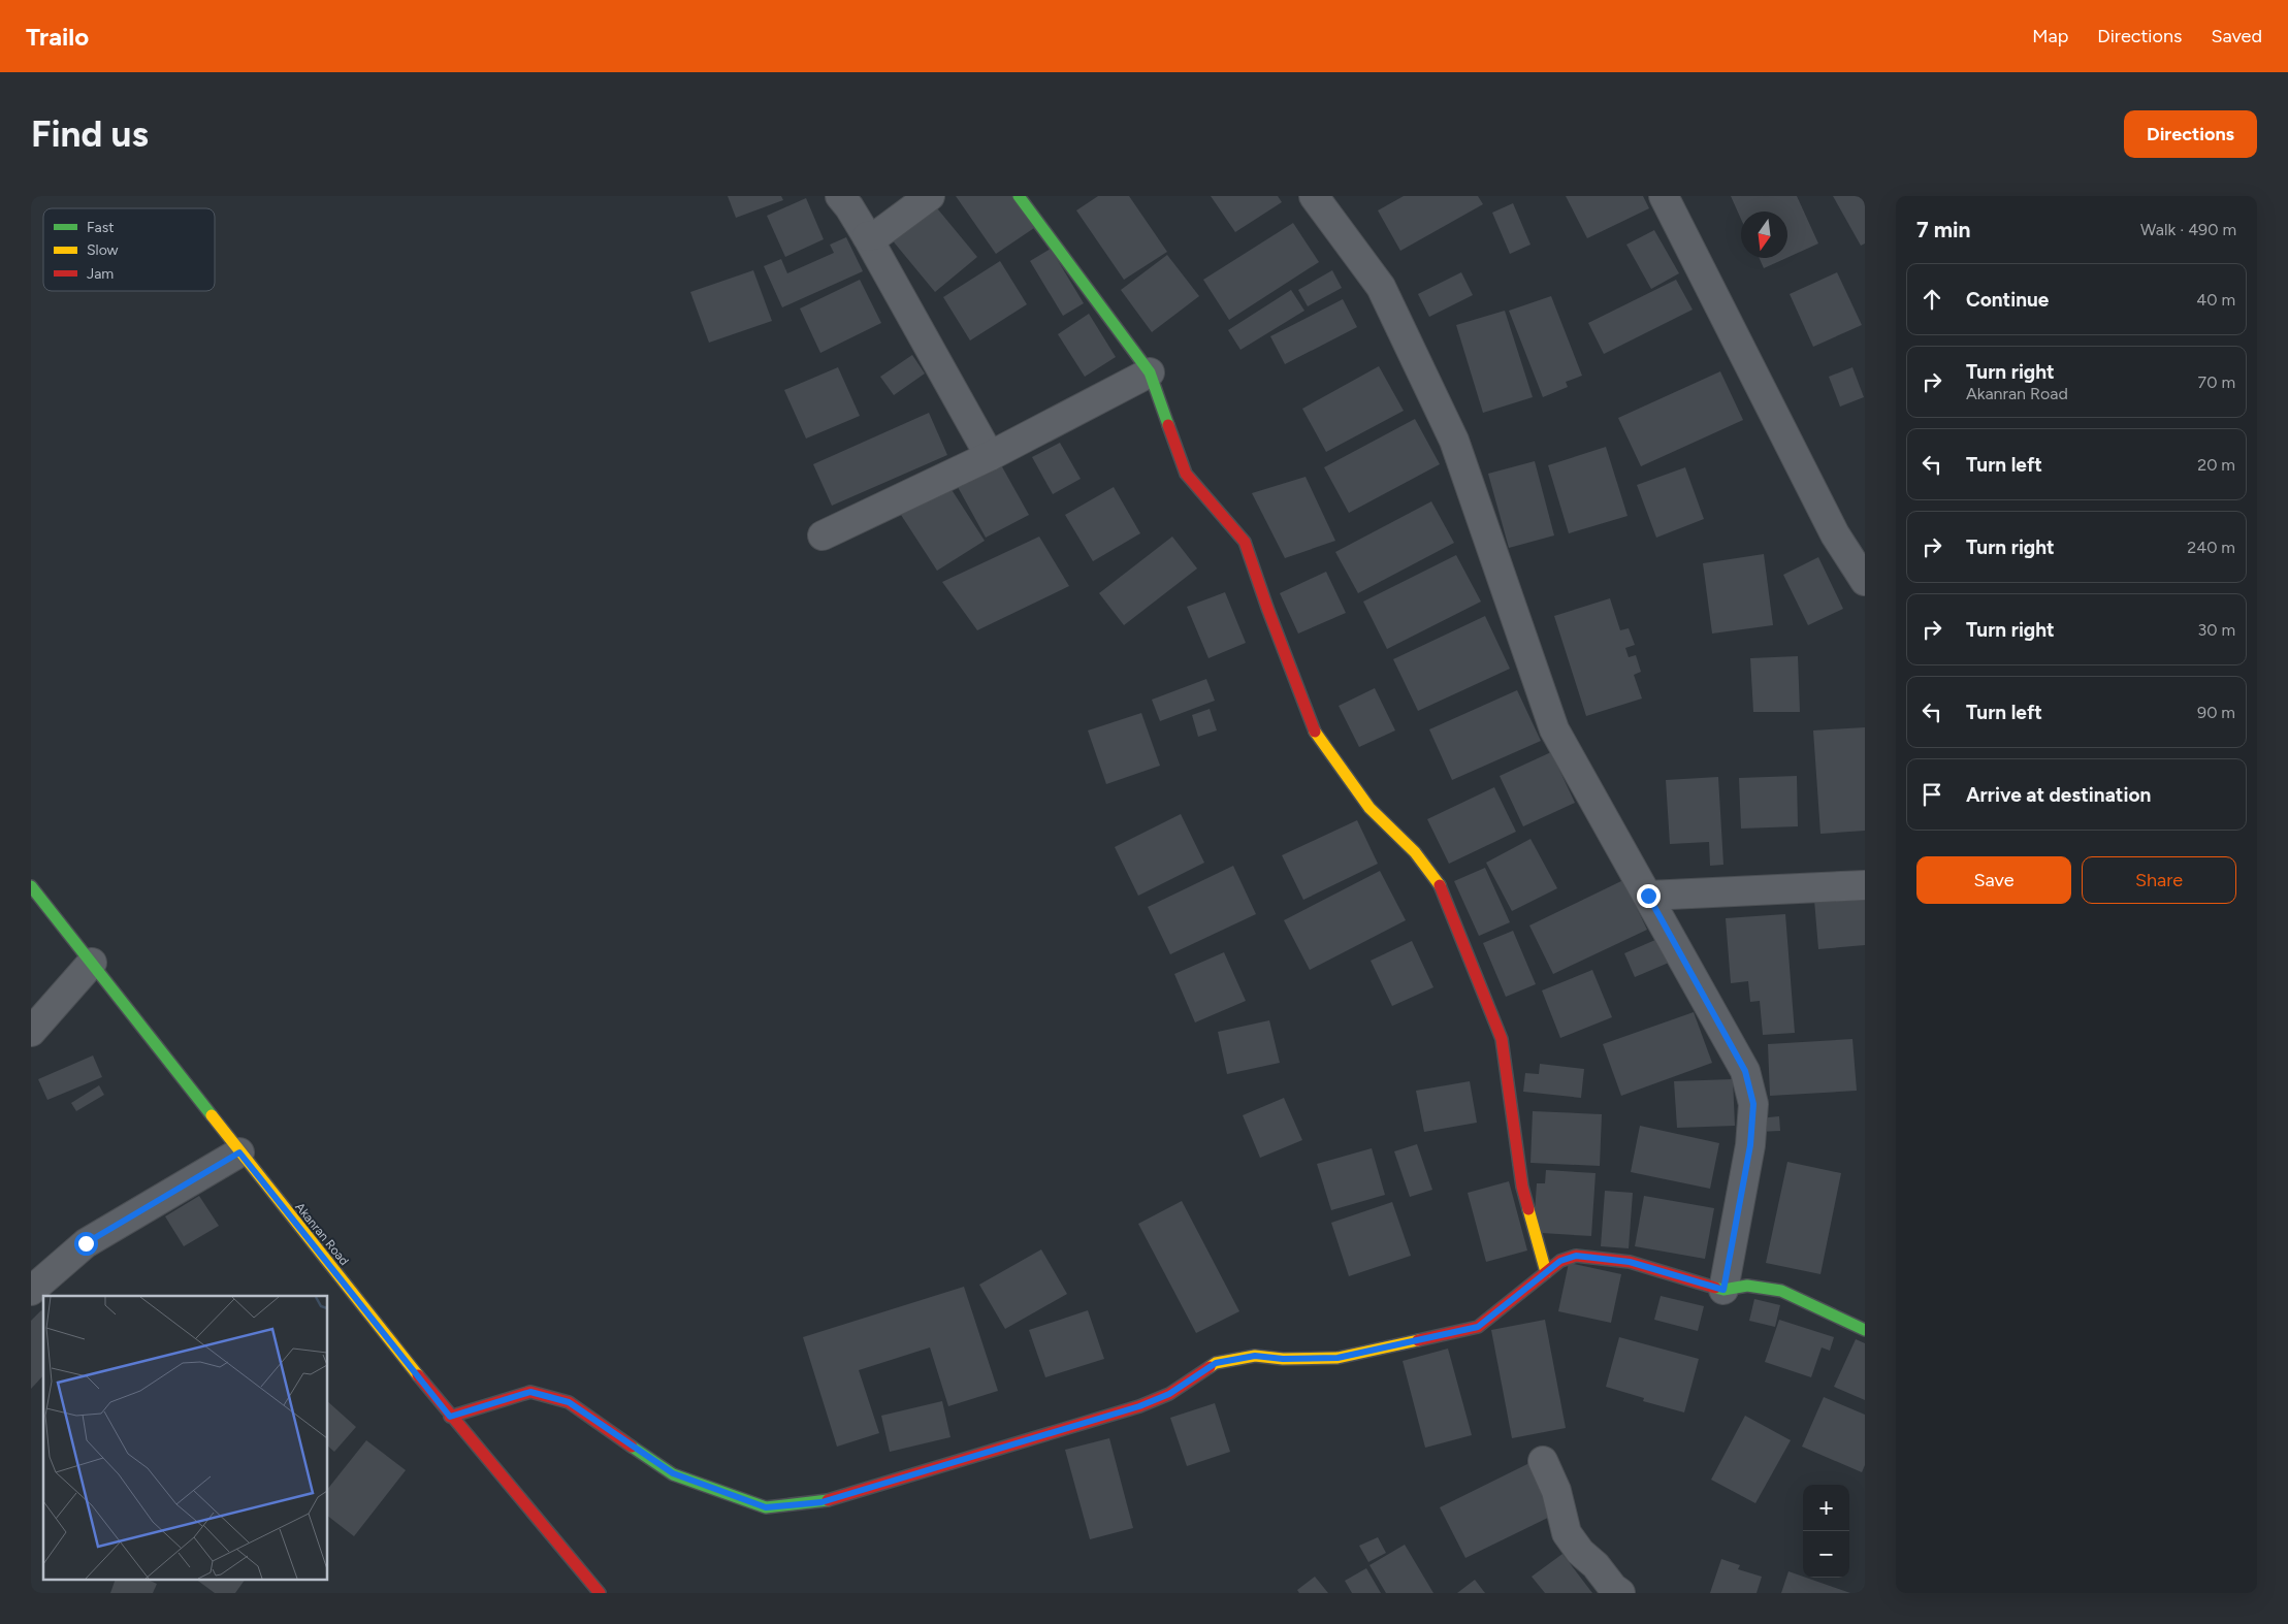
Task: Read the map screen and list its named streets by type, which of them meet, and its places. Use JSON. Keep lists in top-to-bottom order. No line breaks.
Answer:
{"streets":{"street":["Akanran Road"]},"legend":["Fast","Slow","Jam"],"north":"bottom","page":{"header":"Trailo","nav":["Map","Directions","Saved"],"buttons":["Directions",["Save","Share"]],"title":"Find us","heading":["7 min","Walk · 490 m"],"list":[["Continue","40 m"],["Turn right","Akanran Road","70 m"],["Turn left","20 m"],["Turn right","240 m"],["Turn right","30 m"],["Turn left","90 m"],"Arrive at destination"],"map_buttons":["+","−"]}}
